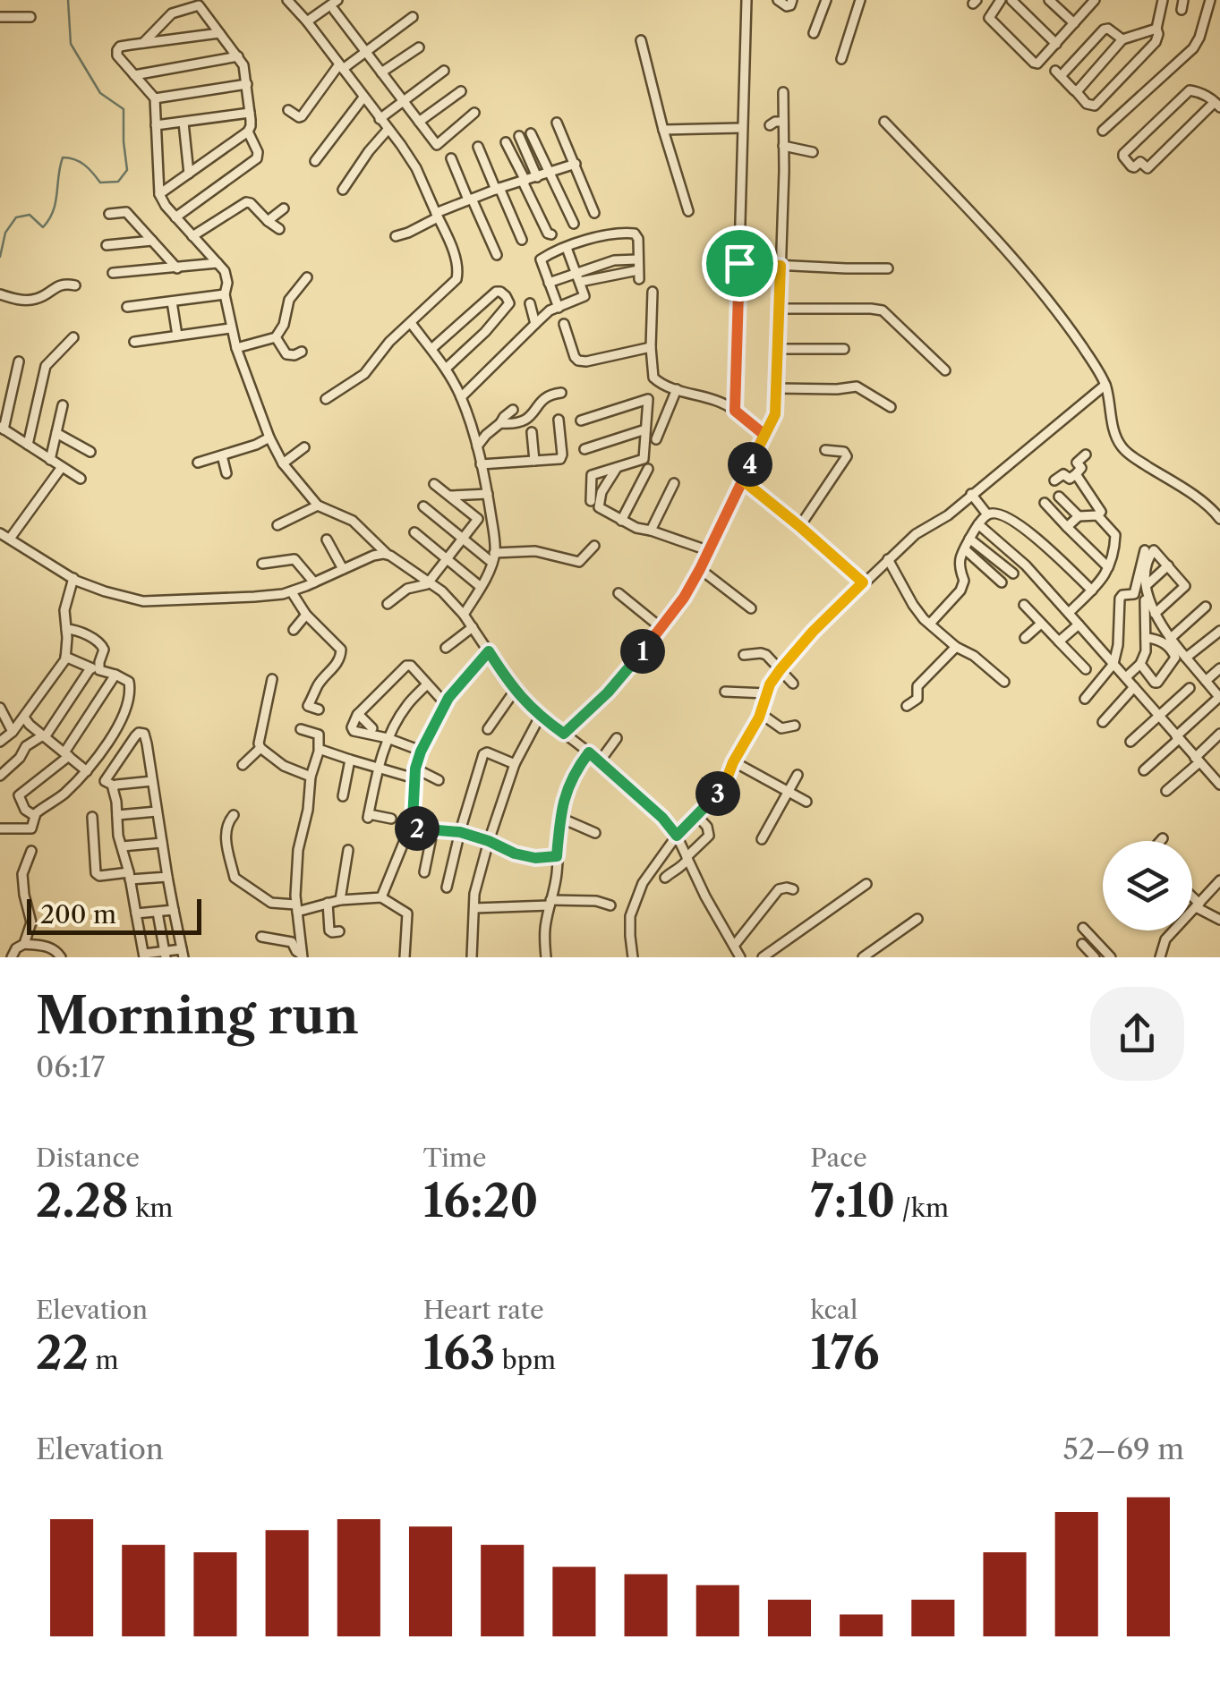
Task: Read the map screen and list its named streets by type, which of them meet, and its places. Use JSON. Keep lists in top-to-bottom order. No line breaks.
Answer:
{"scale_bar":"200 m","page":{"pins":["4","1","3","2"],"scale":"200 m","heading":["Morning run","06:17"],"stats":[["Distance","2.28 km"],["Time","16:20"],["Pace","7:10 /km"],["Elevation","22 m"],["Heart rate","163 bpm"],["kcal","176"]],"chart":["Elevation","52–69 m"]}}
